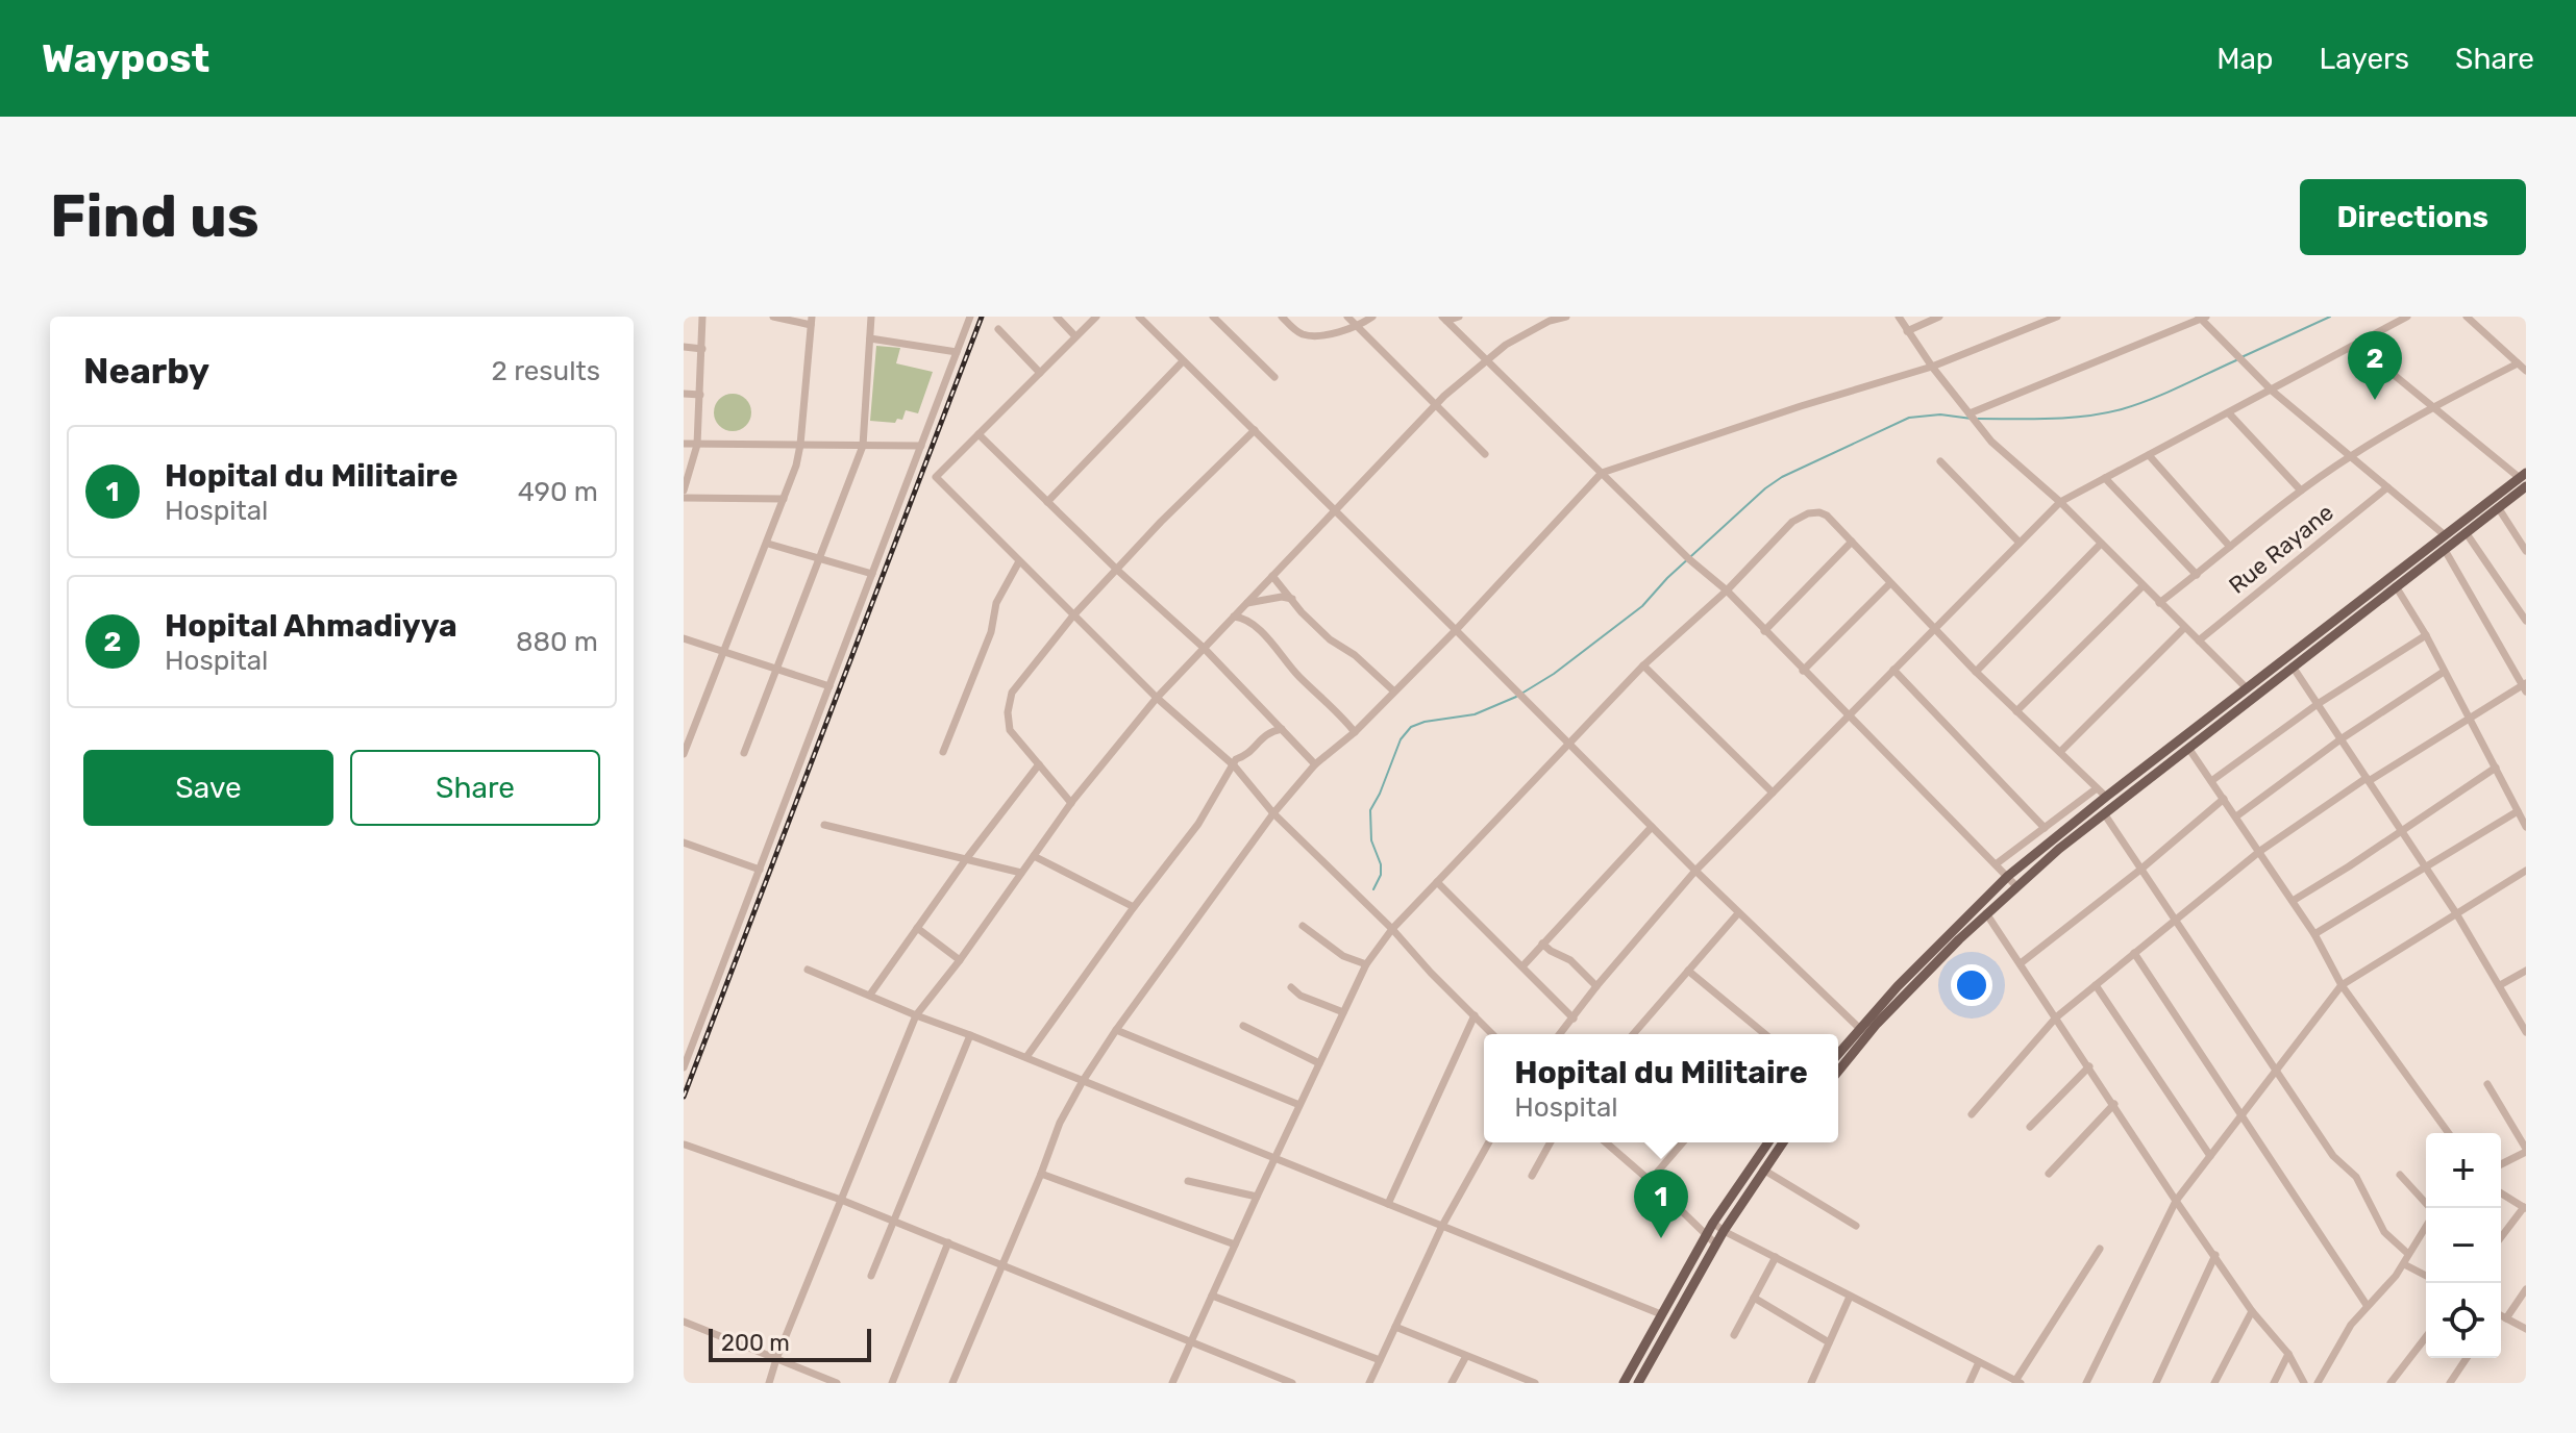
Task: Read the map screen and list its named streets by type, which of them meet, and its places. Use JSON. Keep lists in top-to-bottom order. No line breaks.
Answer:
{"streets":{"street":["Rue Rayane"]},"scale_bar":"200 m","page":{"header":"Waypost","nav":["Map","Layers","Share"],"buttons":["Directions",["Save","Share"]],"title":"Find us","heading":["Nearby","2 results"],"pins":["2","1"],"list":[{"mark":"1","name":"Hopital du Militaire","note":"Hospital","value":"490 m"},{"mark":"2","name":"Hopital Ahmadiyya","note":"Hospital","value":"880 m"}],"popup":["Hopital du Militaire","Hospital"],"map_buttons":["+","−"],"scale":"200 m"}}
